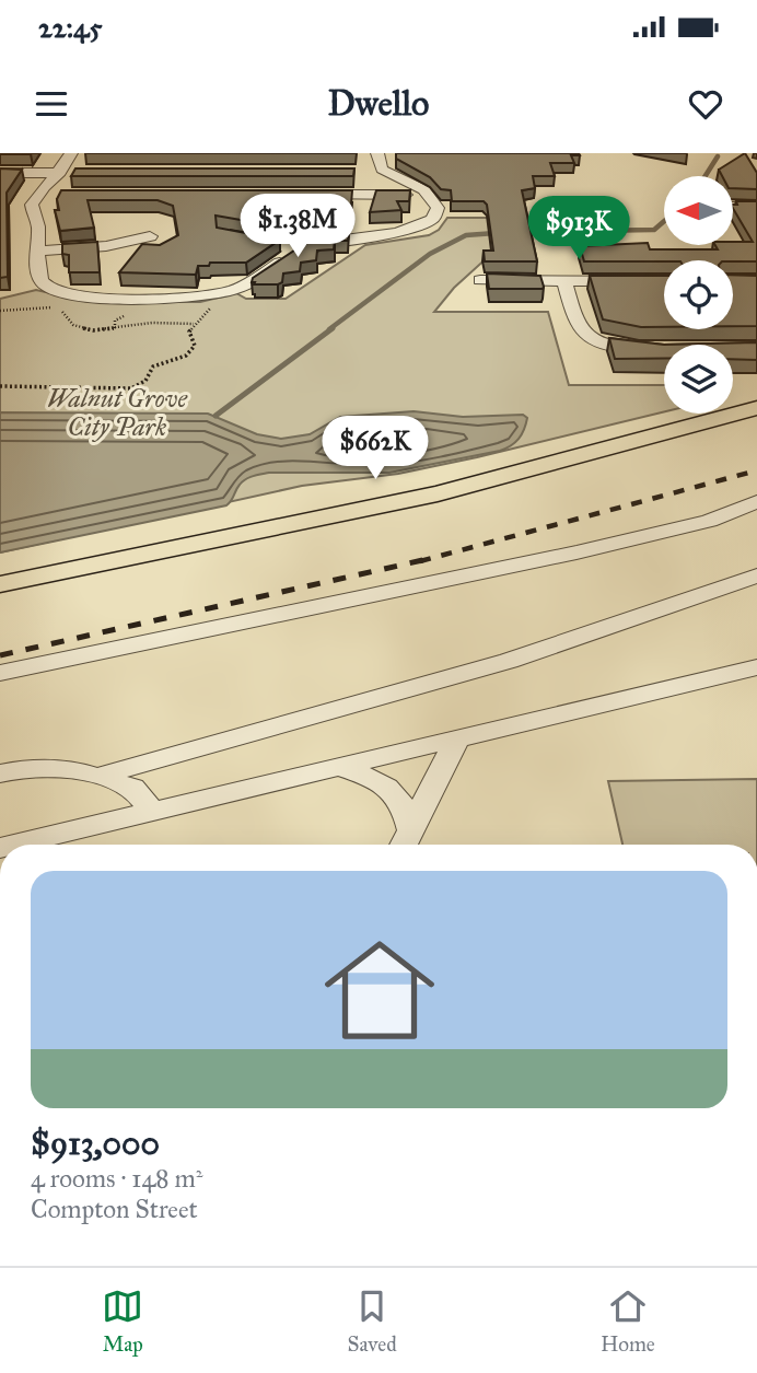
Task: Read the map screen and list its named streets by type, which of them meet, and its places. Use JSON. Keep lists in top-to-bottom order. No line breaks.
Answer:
{"parks":["Walnut Grove City Park"],"north":"left","page":{"status":"22:45","header":"Dwello","price":["$1.38M","$913K","$662K"],"list":[{"name":"$913,000","note":"4 rooms · 148 m² · Compton Street"}],"tabs":["Map","Saved","Home"]}}
